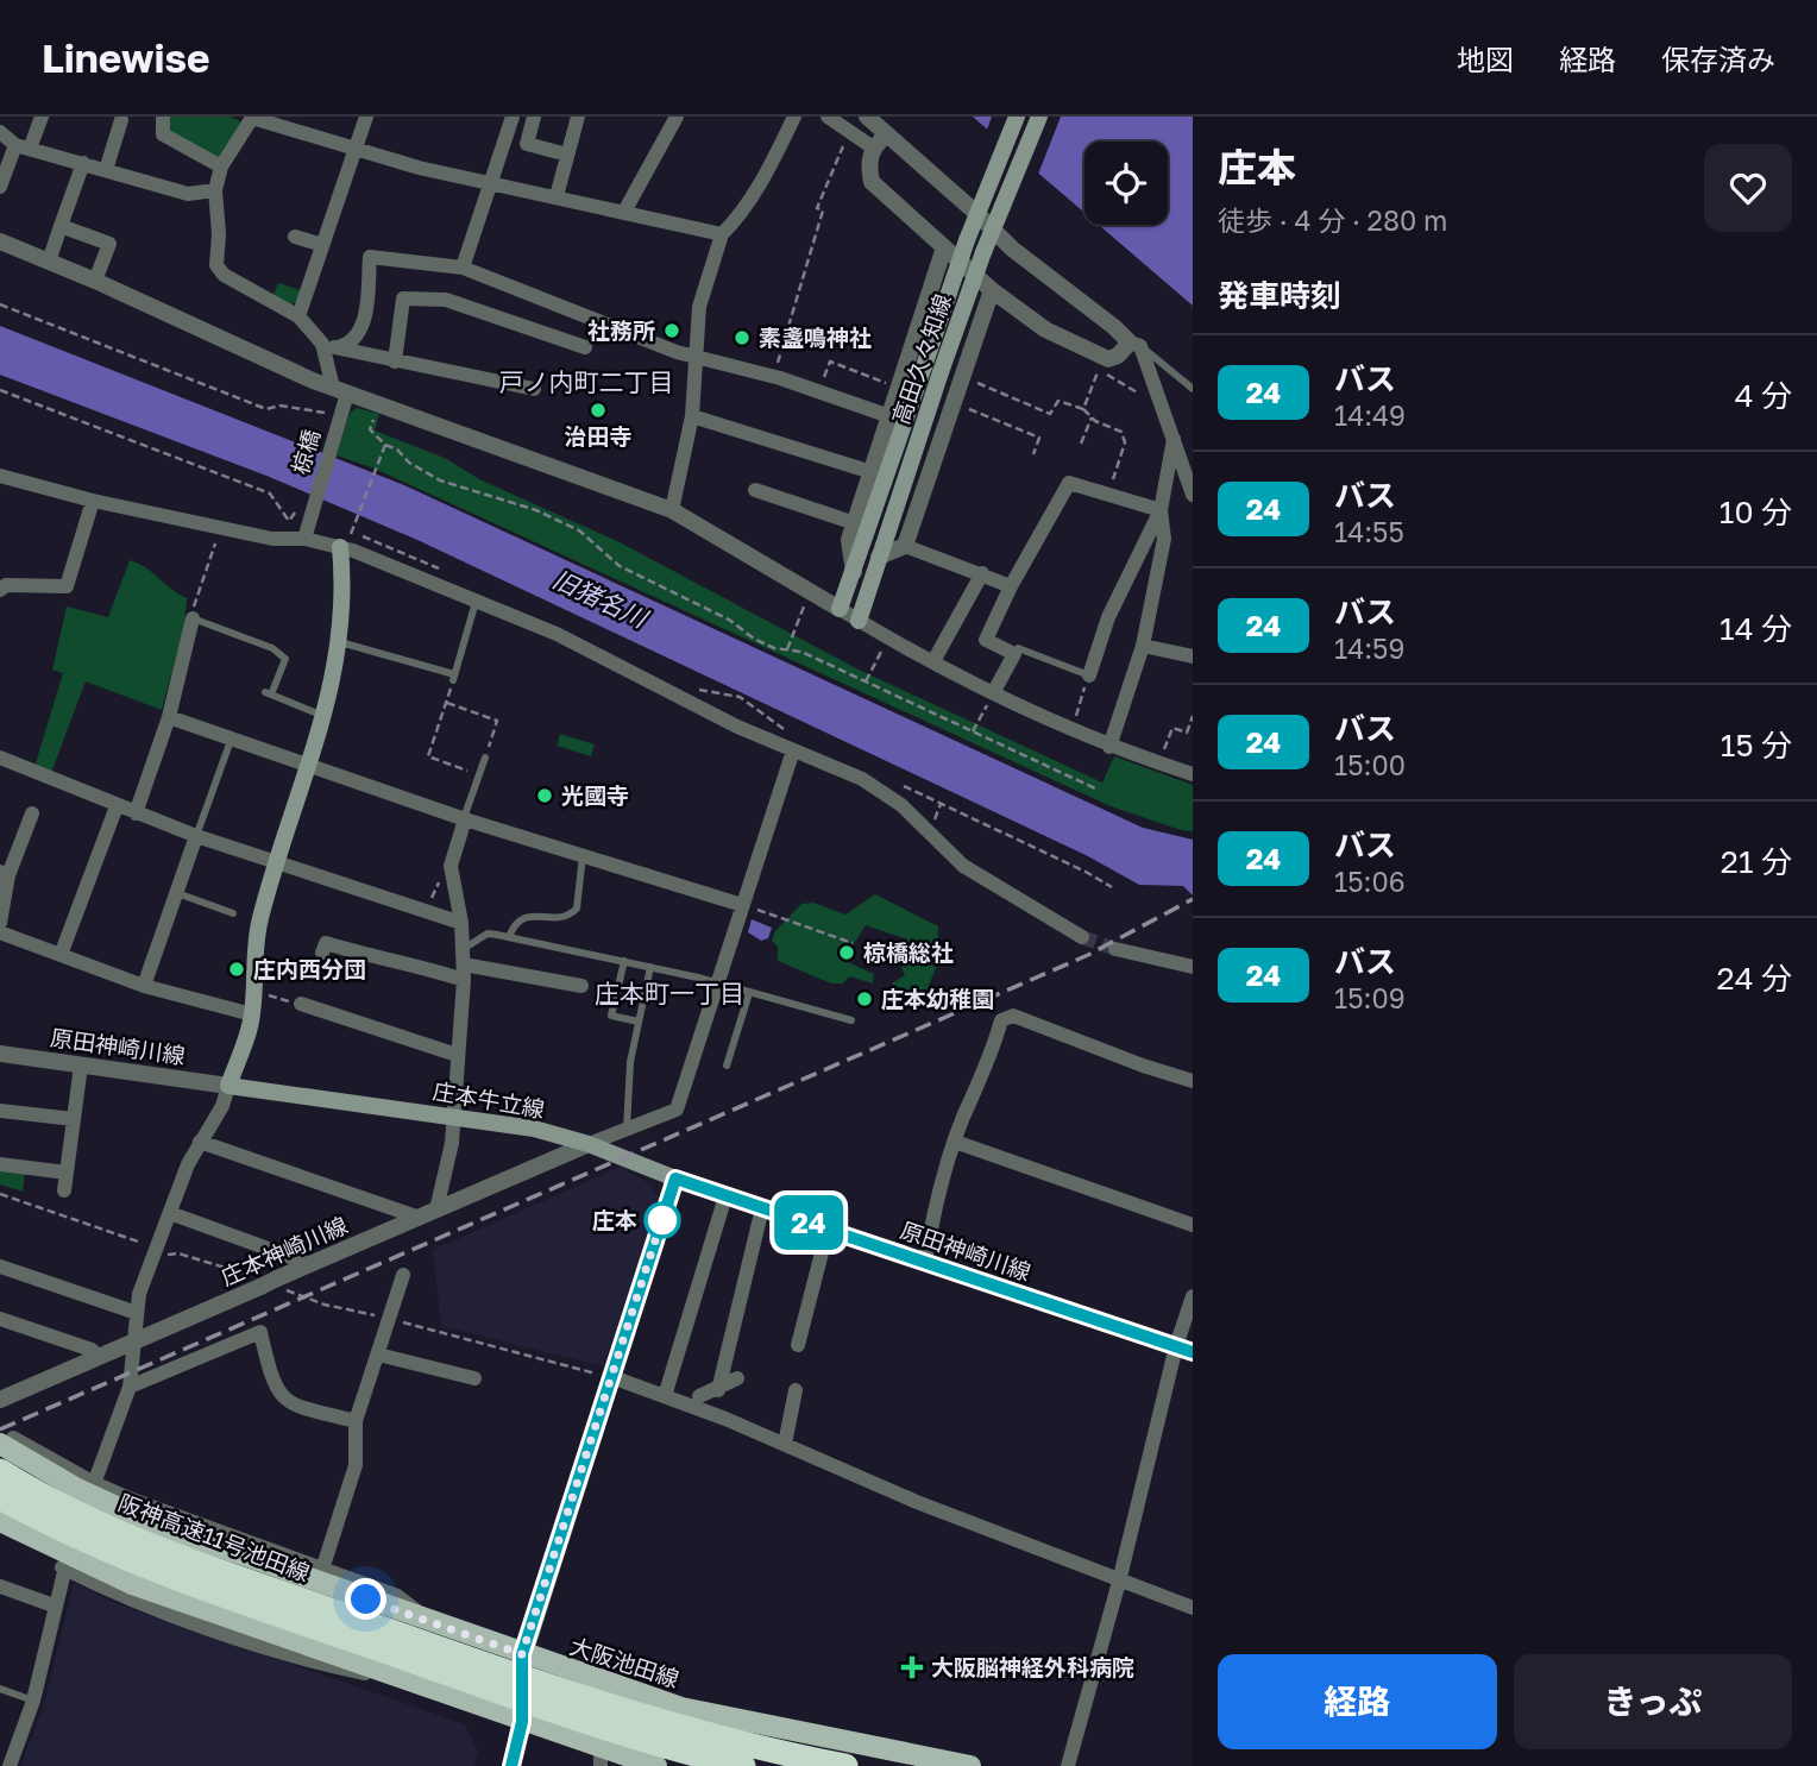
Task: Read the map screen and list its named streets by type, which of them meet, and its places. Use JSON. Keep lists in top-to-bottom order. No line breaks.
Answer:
{"streets":{"highway":["阪神高速11号池田線"],"main road":["高田久々知線","庄本牛立線","大阪池田線"],"street":["椋橋","原田神崎川線","庄本神崎川線"]},"crossings":[["原田神崎川線","庄本牛立線"],["庄本牛立線","庄本神崎川線"]],"districts":["戸ノ内町二丁目","庄本町一丁目"],"water":["旧猪名川"],"places":{"other":["社務所","素盞鳴神社","治田寺","光國寺","椋橋総社","庄内西分団","庄本幼稚園","庄本"],"health":["大阪脳神経外科病院"]},"lines":["bus line 24"],"page":{"header":"Linewise","nav":["地図","経路","保存済み"],"on_map":"24","heading":[["庄本","徒歩 · 4 分 · 280 m"],"発車時刻"],"list":[{"mark":"24","name":"バス","note":"14:49","value":"4 分"},{"mark":"24","name":"バス","note":"14:55","value":"10 分"},{"mark":"24","name":"バス","note":"14:59","value":"14 分"},{"mark":"24","name":"バス","note":"15:00","value":"15 分"},{"mark":"24","name":"バス","note":"15:06","value":"21 分"},{"mark":"24","name":"バス","note":"15:09","value":"24 分"}],"buttons":["経路","きっぷ"]}}
